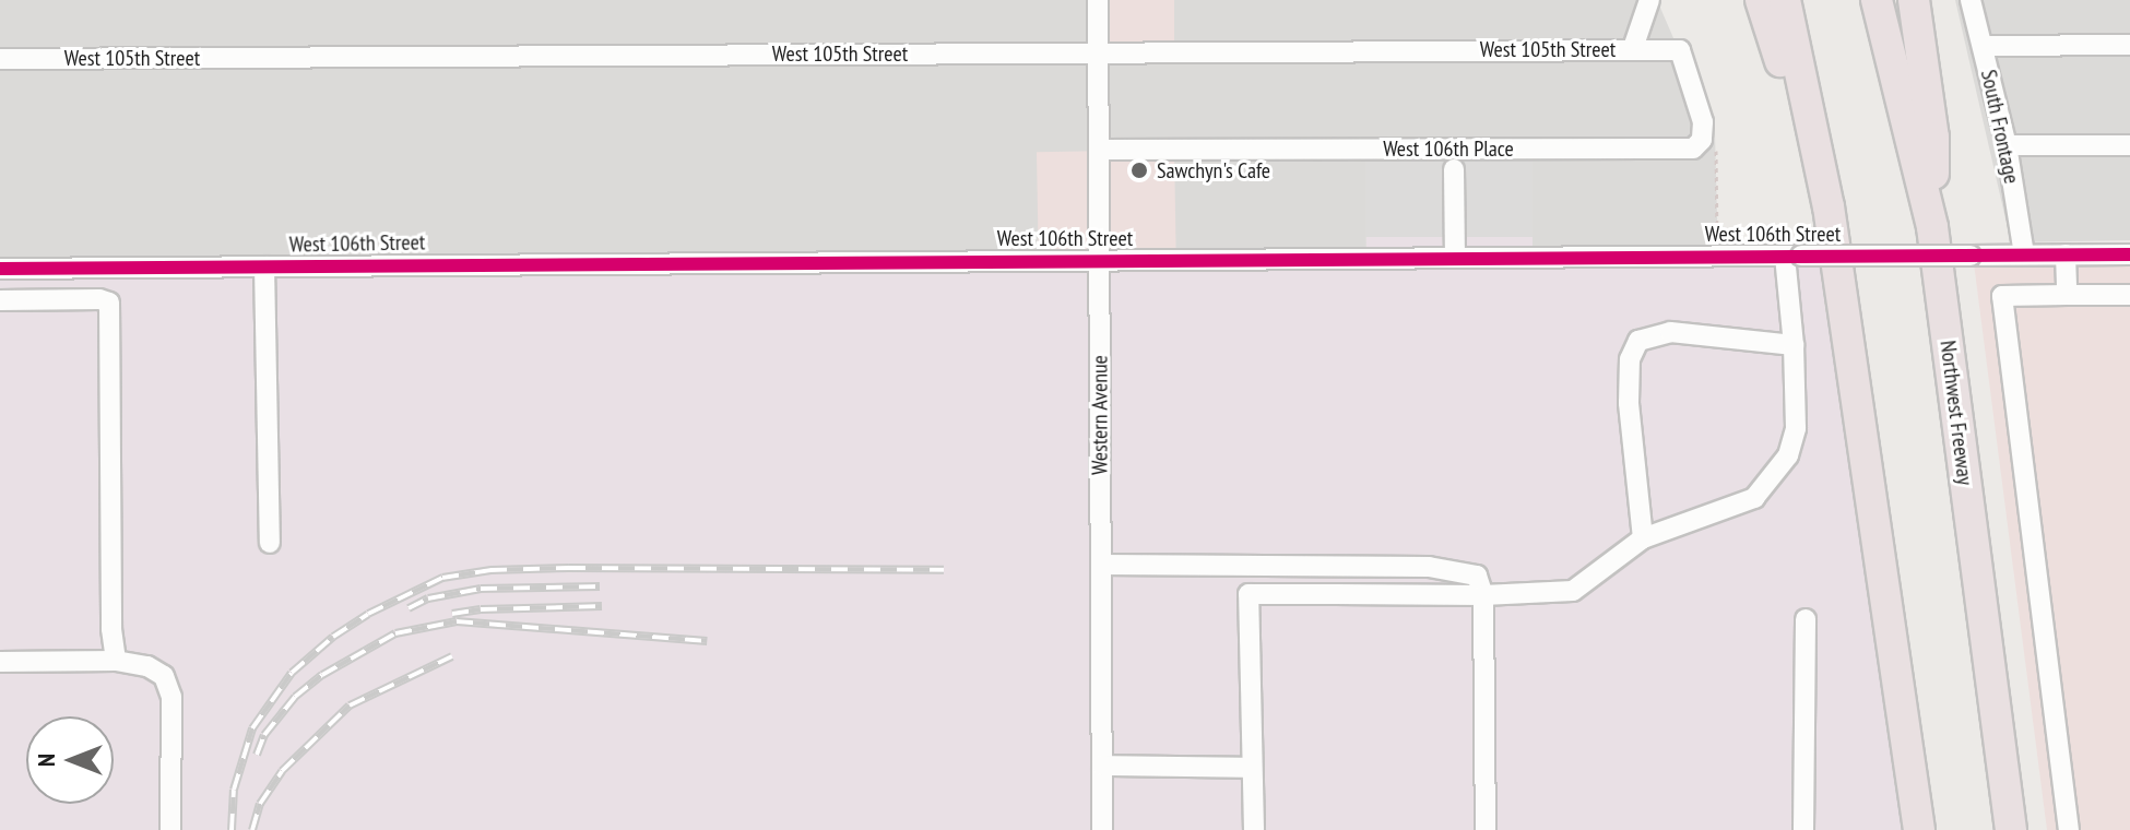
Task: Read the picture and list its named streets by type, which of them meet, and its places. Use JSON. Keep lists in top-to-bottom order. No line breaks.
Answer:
{"streets":{"highway":["Northwest Freeway"],"street":["West 105th Street","South Frontage","West 106th Place","West 106th Street","Western Avenue"]},"crossings":[["West 105th Street","West 106th Place"],["West 105th Street","Western Avenue"],["South Frontage","West 106th Street"],["West 106th Place","Western Avenue"],["West 106th Street","Western Avenue"]],"places":["Sawchyn's Cafe"],"north":"left"}
